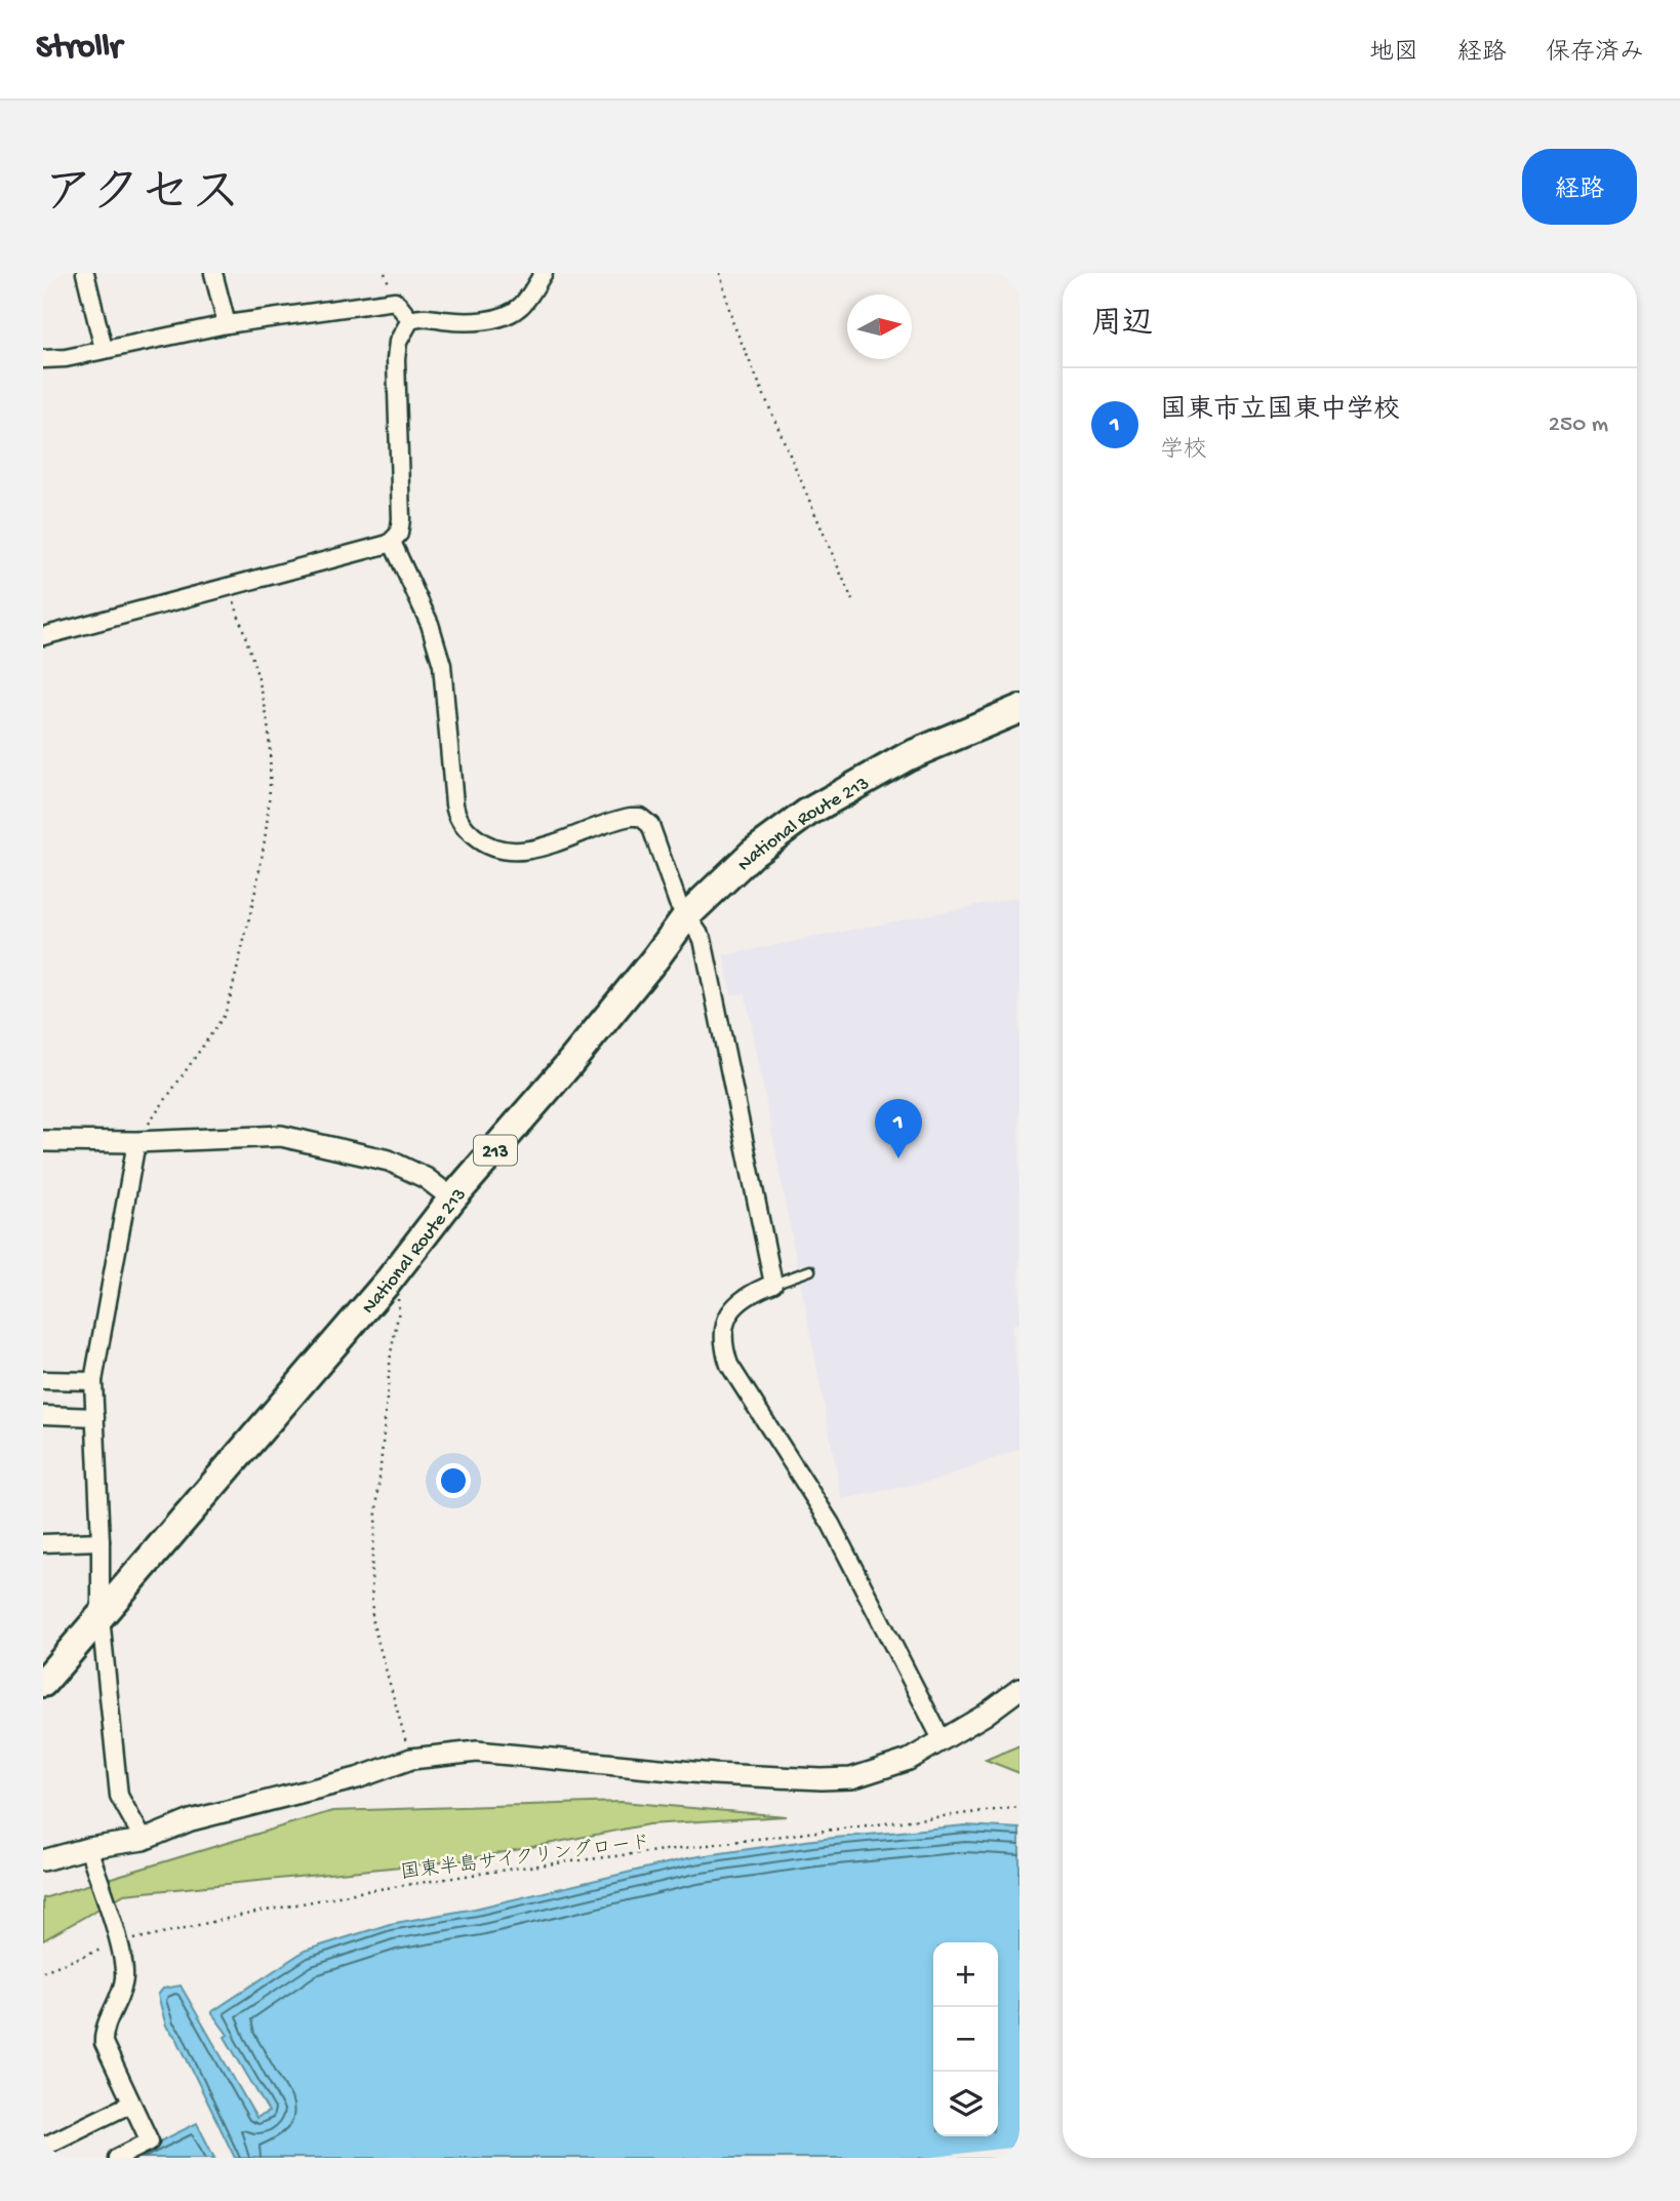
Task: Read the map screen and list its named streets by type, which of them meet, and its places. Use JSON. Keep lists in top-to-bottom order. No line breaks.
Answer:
{"streets":{"highway":["National Route 213","213"],"path":["国東半島サイクリングロード"]},"north":"right","page":{"header":"Strollr","nav":["地図","経路","保存済み"],"title":"アクセス","buttons":"経路","heading":"周辺","list":[{"mark":"1","name":"国東市立国東中学校","note":"学校","value":"250 m"}],"pins":"1","map_buttons":["+","−"]}}
